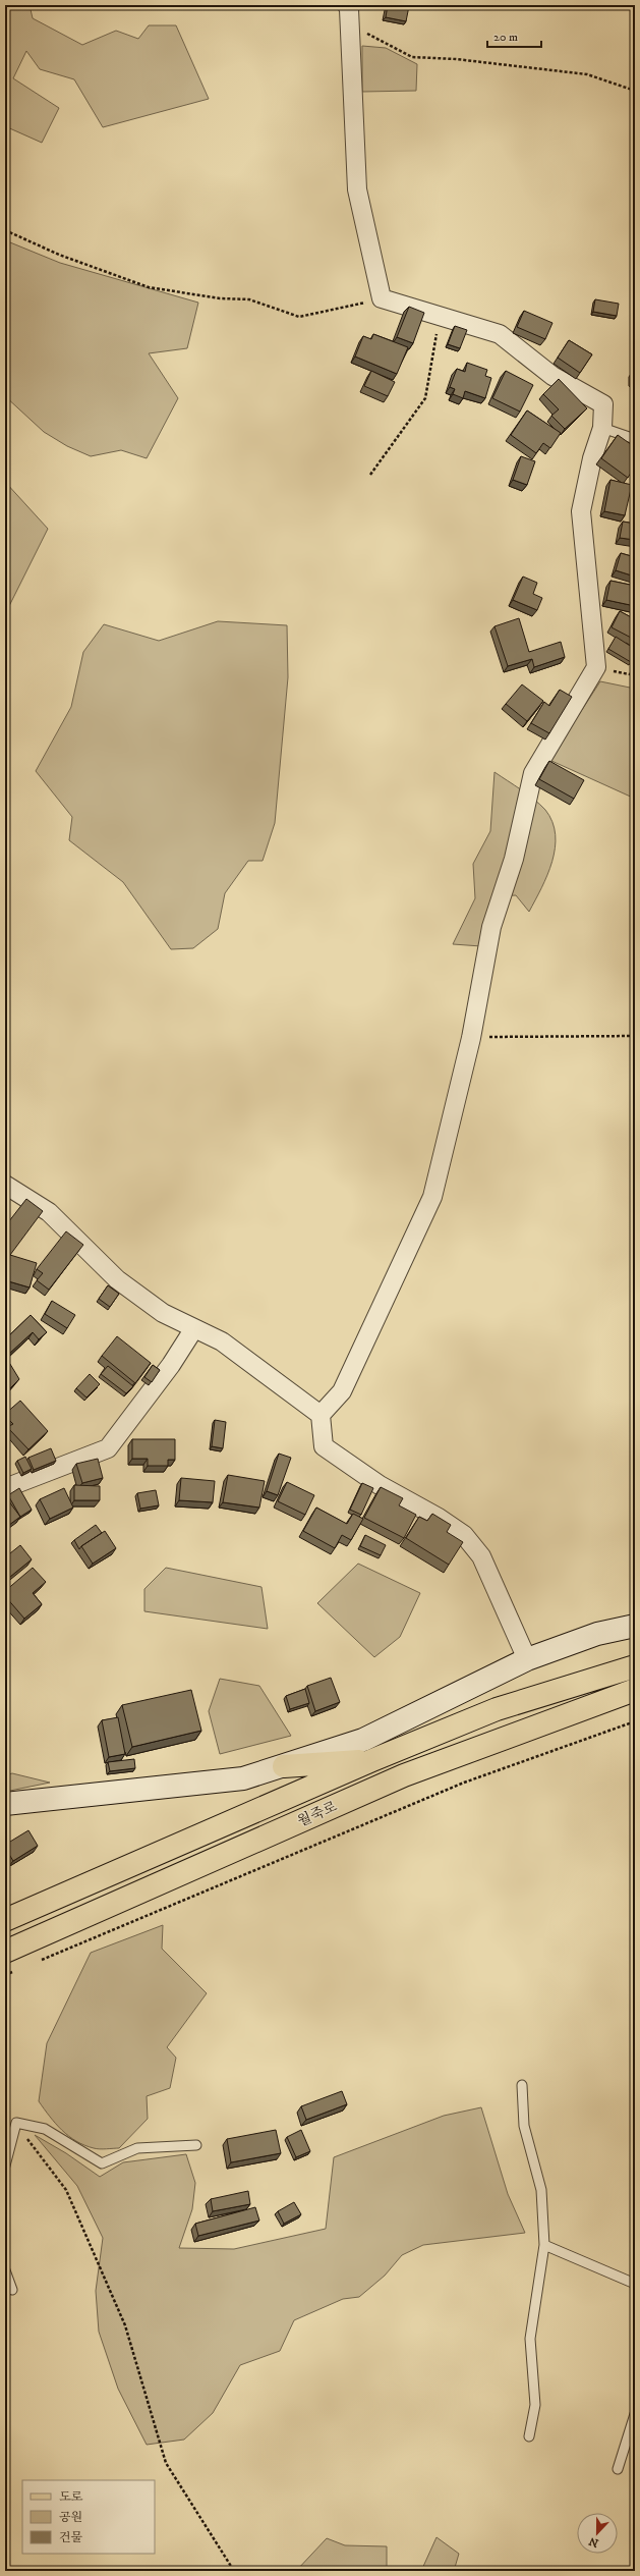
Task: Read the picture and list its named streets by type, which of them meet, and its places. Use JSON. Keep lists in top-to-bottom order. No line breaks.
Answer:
{"streets":{"main road":["월죽로"]},"legend":["도로","공원","건물"],"scale_bar":"20 m","north":"bottom"}
